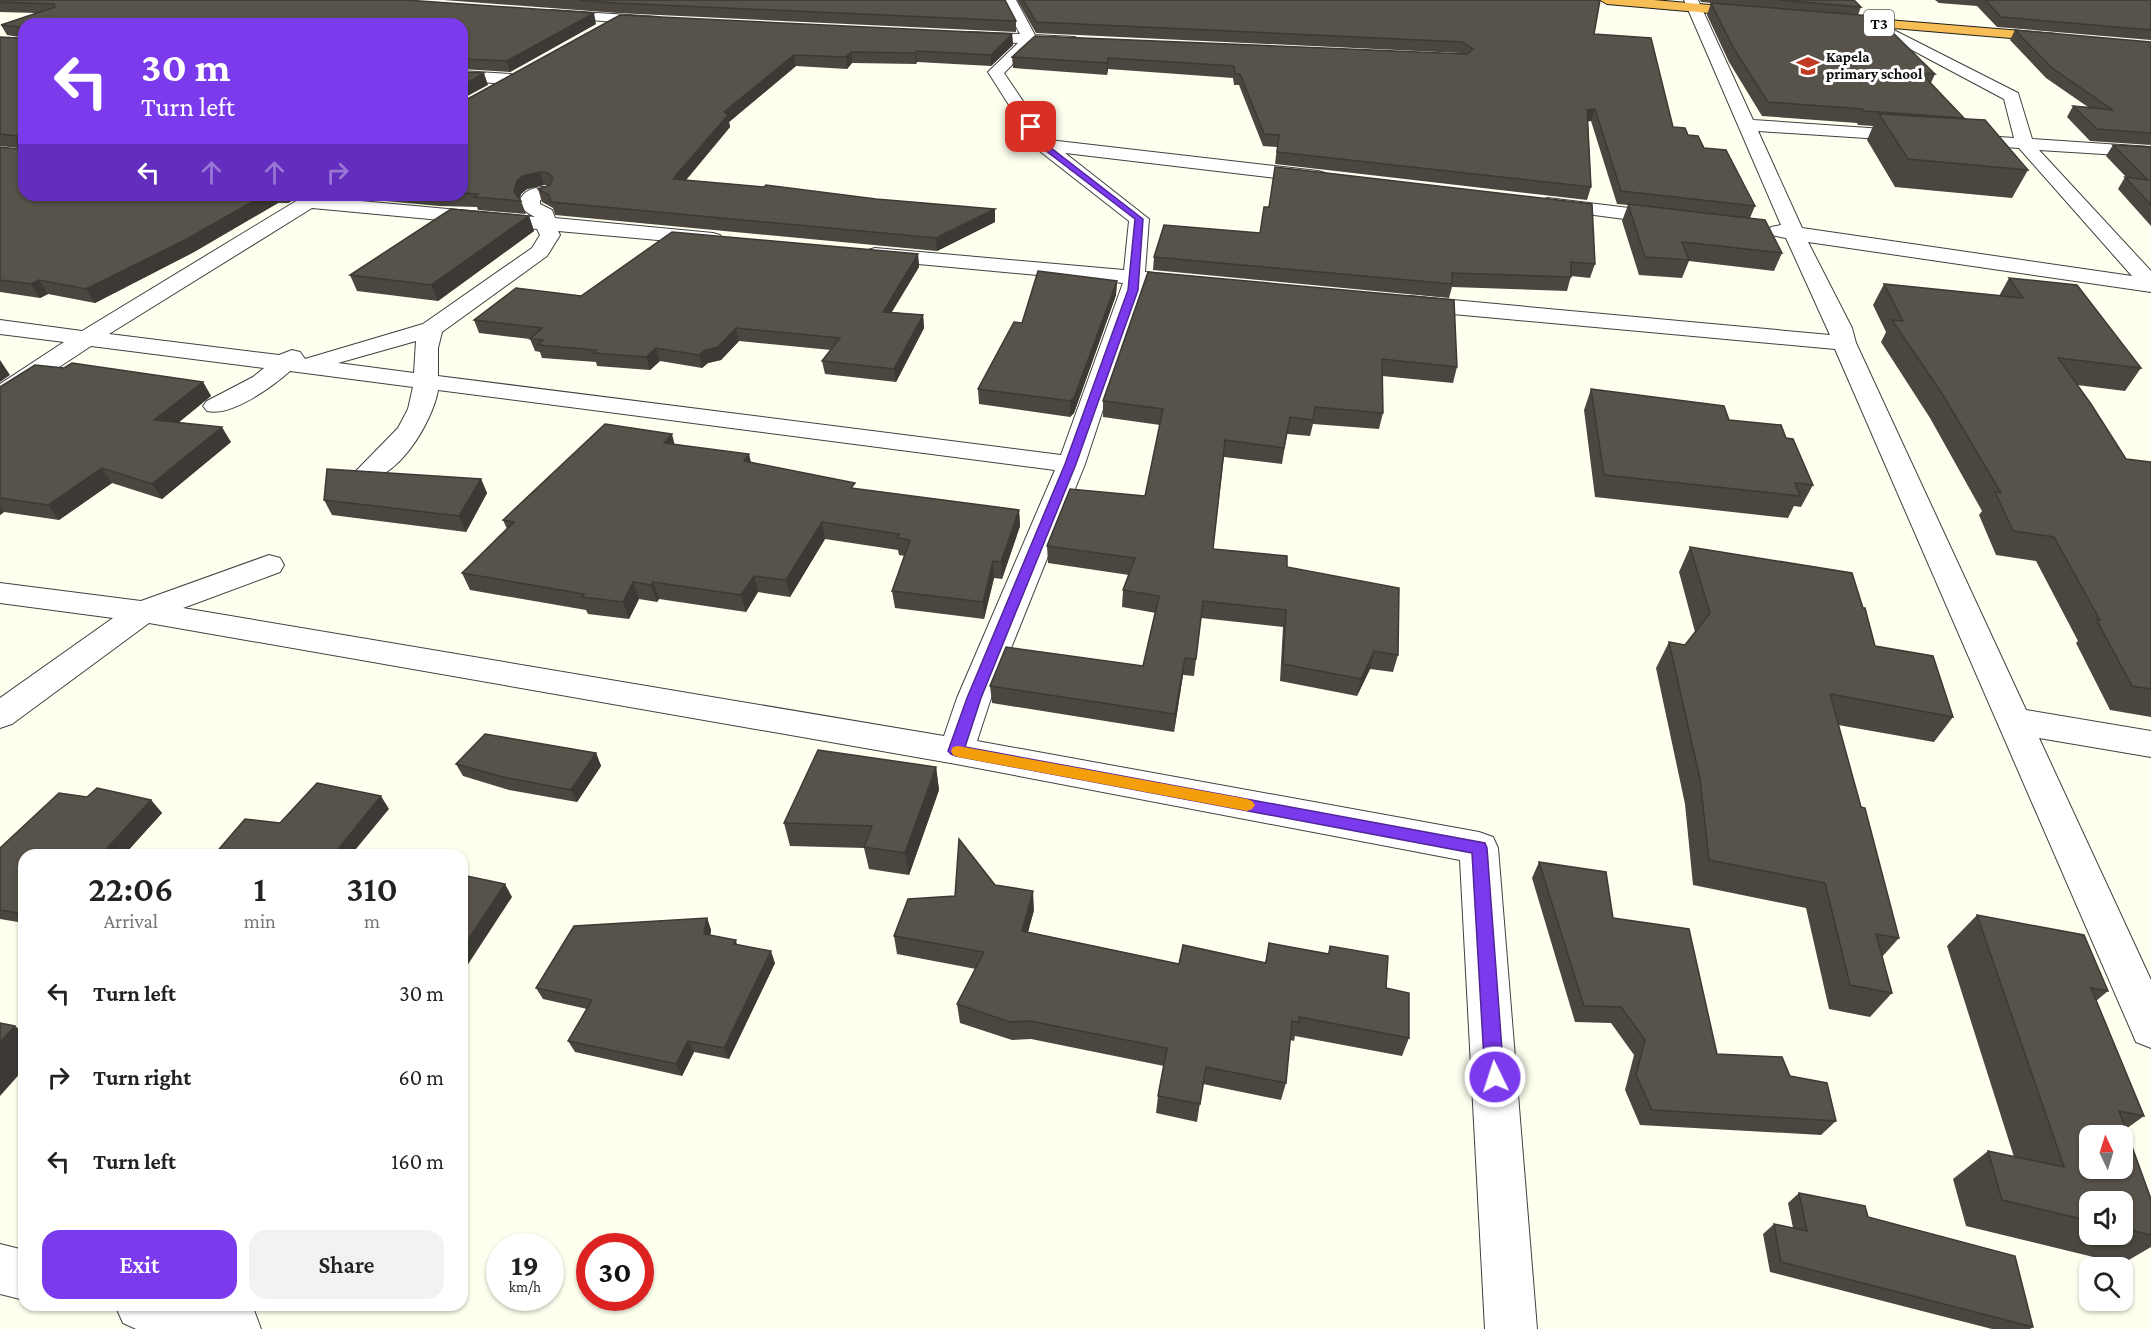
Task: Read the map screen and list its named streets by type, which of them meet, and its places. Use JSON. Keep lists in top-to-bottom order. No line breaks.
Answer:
{"streets":{"highway":["T3"]},"places":{"school or university":["Kapela primary school"]},"north":"top","page":{"turn":["30 m","Turn left"],"eta":["22:06","Arrival","1","min","310","m"],"list":[{"name":"Turn left","value":"30 m"},{"name":"Turn right","value":"60 m"},{"name":"Turn left","value":"160 m"}],"buttons":["Exit","Share"],"speed":"19 km/h","limit":"30"}}
